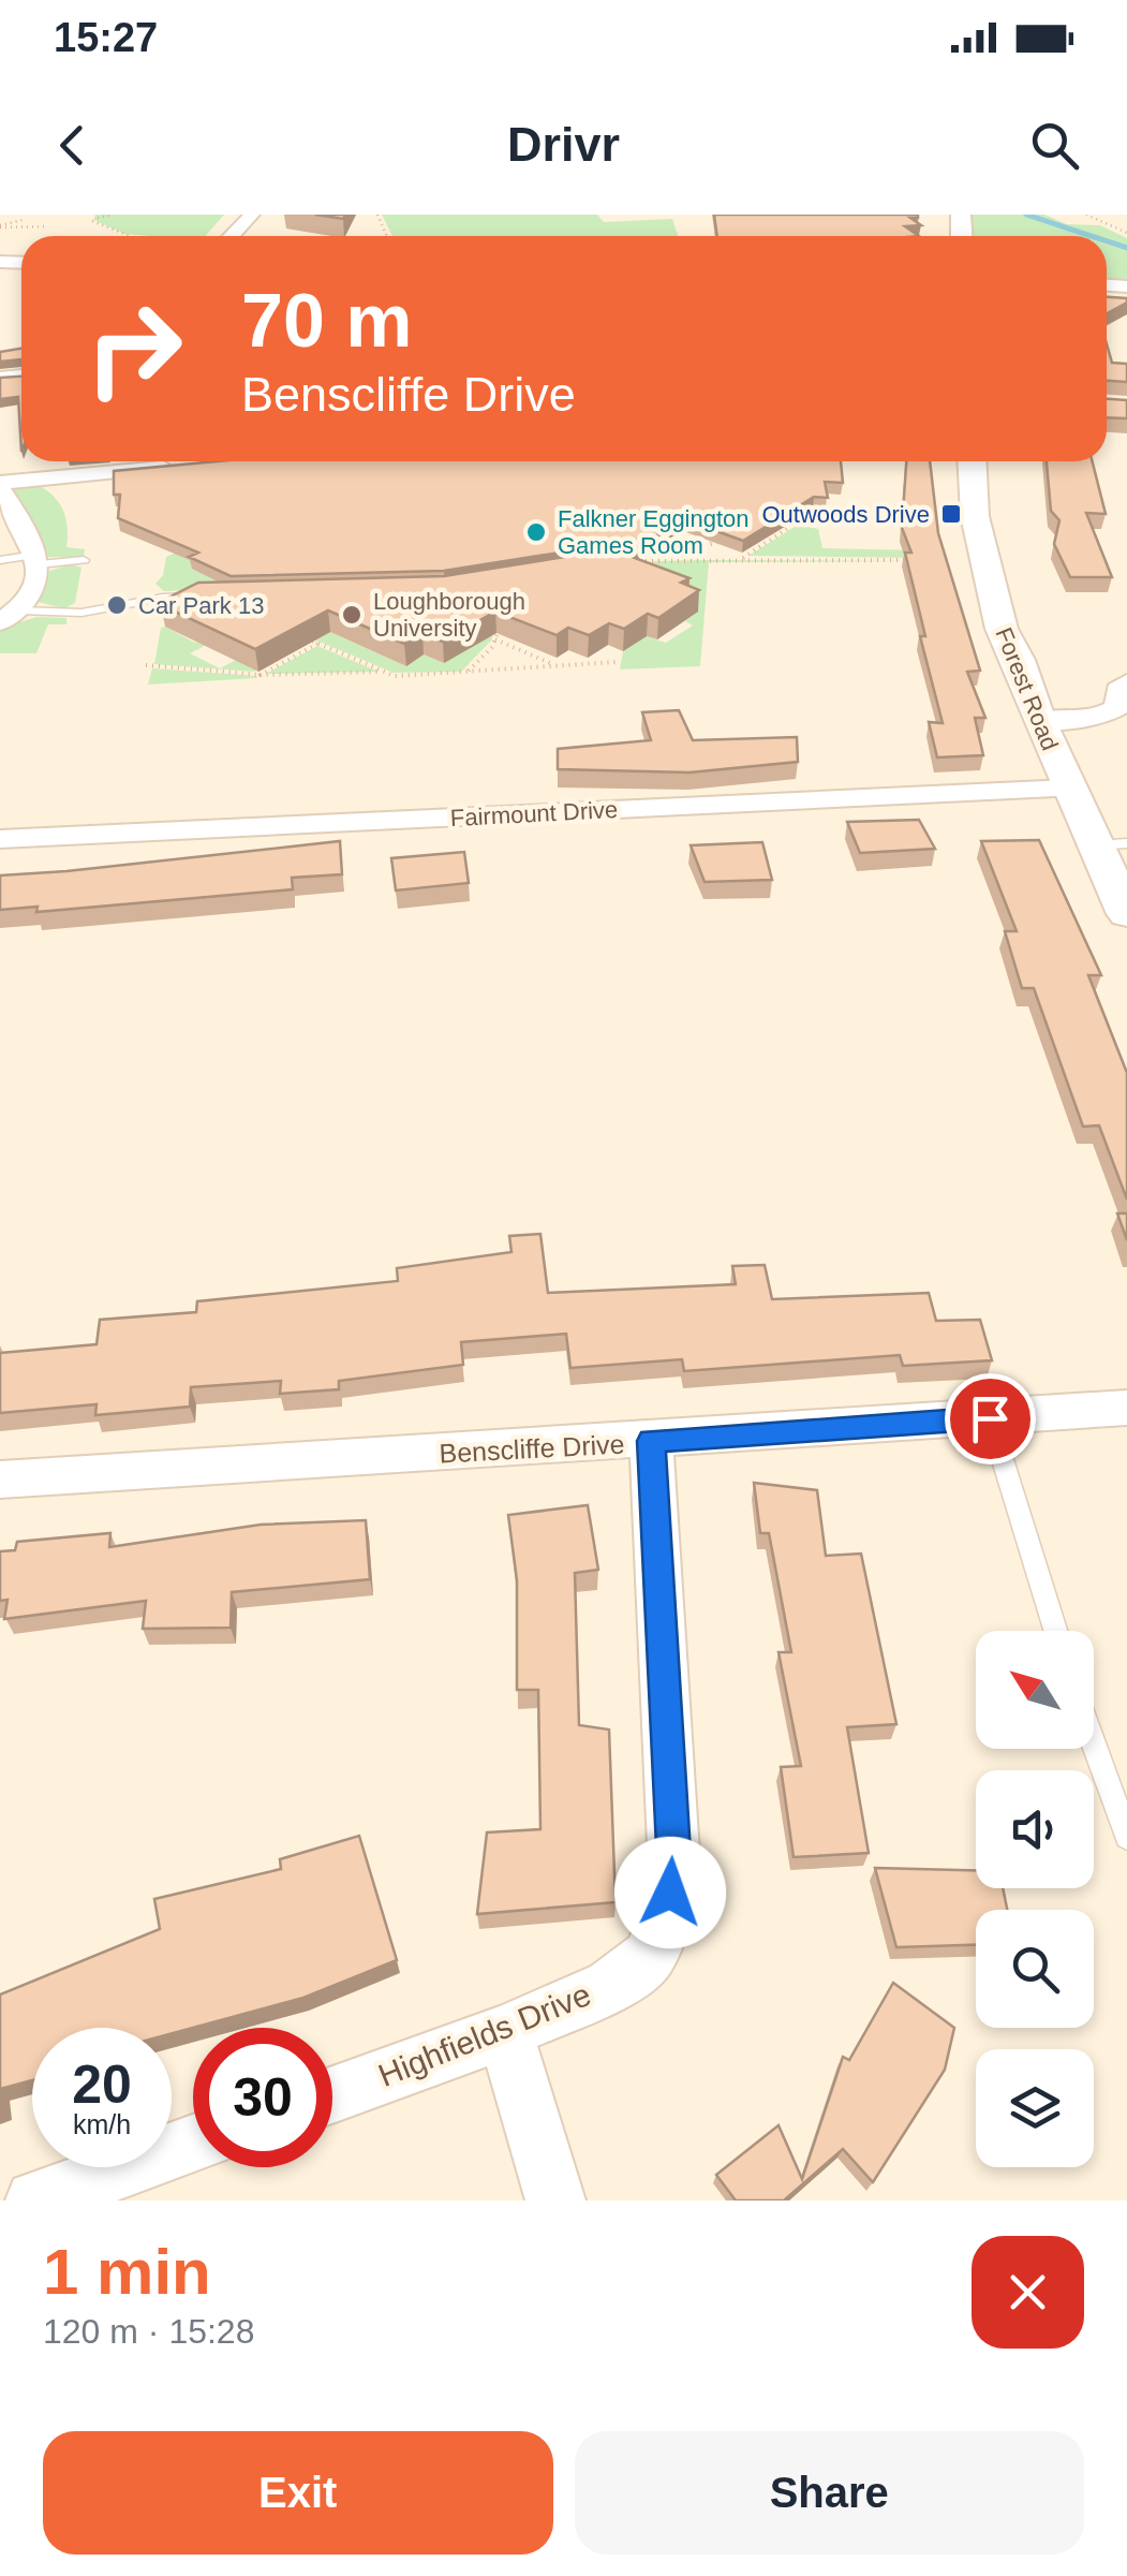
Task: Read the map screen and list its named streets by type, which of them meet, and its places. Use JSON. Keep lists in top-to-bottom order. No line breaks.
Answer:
{"streets":{"street":["Forest Road","Fairmount Drive","Benscliffe Drive","Highfields Drive"]},"crossings":[["Forest Road","Fairmount Drive"],["Benscliffe Drive","Highfields Drive"]],"places":{"transit":["Outwoods Drive"],"other":["Falkner Eggington Games Room","Car Park 13","Loughborough University"]},"north":"top left","page":{"status":"15:27","header":"Drivr","turn":["70 m","Benscliffe Drive"],"speed":"20 km/h","limit":"30","heading":["1 min","120 m · 15:28"],"buttons":["Exit","Share"]}}
